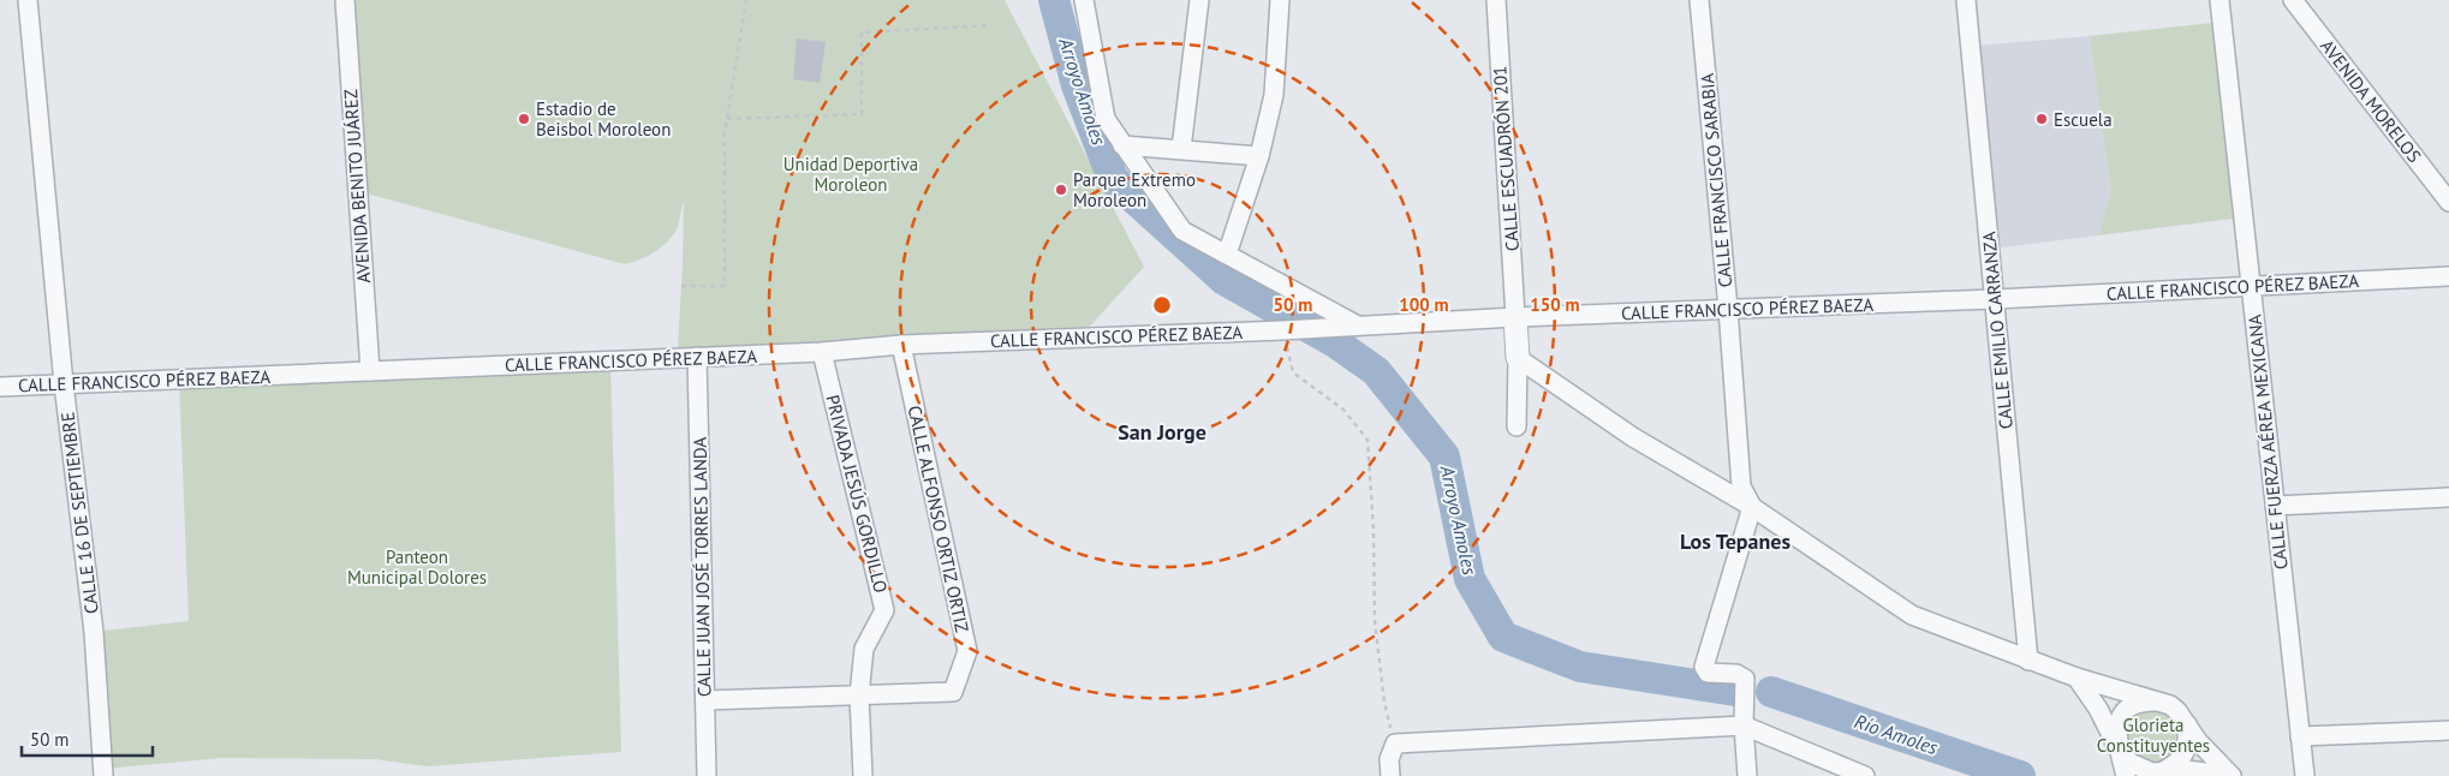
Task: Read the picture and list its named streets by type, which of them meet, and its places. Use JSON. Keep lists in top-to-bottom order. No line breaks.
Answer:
{"streets":{"street":["AVENIDA MORELOS","CALLE ESCUADRÓN 201","CALLE FRANCISCO SARABIA","AVENIDA BENITO JUÁREZ","CALLE FRANCISCO PÉREZ BAEZA","CALLE EMILIO CARRANZA","CALLE FUERZA AÉREA MEXICANA","PRIVADA JESÚS GORDILLO","CALLE 16 DE SEPTIEMBRE","CALLE ALFONSO ORTIZ ORTIZ","CALLE JUAN JOSÉ TORRES LANDA"]},"crossings":[["CALLE ESCUADRÓN 201","CALLE FRANCISCO PÉREZ BAEZA"],["CALLE FRANCISCO SARABIA","CALLE FRANCISCO PÉREZ BAEZA"],["AVENIDA BENITO JUÁREZ","CALLE FRANCISCO PÉREZ BAEZA"],["CALLE FRANCISCO PÉREZ BAEZA","CALLE EMILIO CARRANZA"],["CALLE FRANCISCO PÉREZ BAEZA","CALLE FUERZA AÉREA MEXICANA"],["CALLE FRANCISCO PÉREZ BAEZA","PRIVADA JESÚS GORDILLO"],["CALLE FRANCISCO PÉREZ BAEZA","CALLE 16 DE SEPTIEMBRE"],["CALLE FRANCISCO PÉREZ BAEZA","CALLE ALFONSO ORTIZ ORTIZ"],["CALLE FRANCISCO PÉREZ BAEZA","CALLE JUAN JOSÉ TORRES LANDA"],["PRIVADA JESÚS GORDILLO","CALLE ALFONSO ORTIZ ORTIZ"]],"districts":["San Jorge","Los Tepanes"],"water":["Arroyo Amoles","Río Amoles"],"parks":["Unidad Deportiva Moroleon","Panteon Municipal Dolores","Glorieta Constituyentes"],"places":["Estadio de Beisbol Moroleon","Escuela","Parque Extremo Moroleon"],"scale_bar":"50 m","rings":["50 m","100 m","150 m"]}
